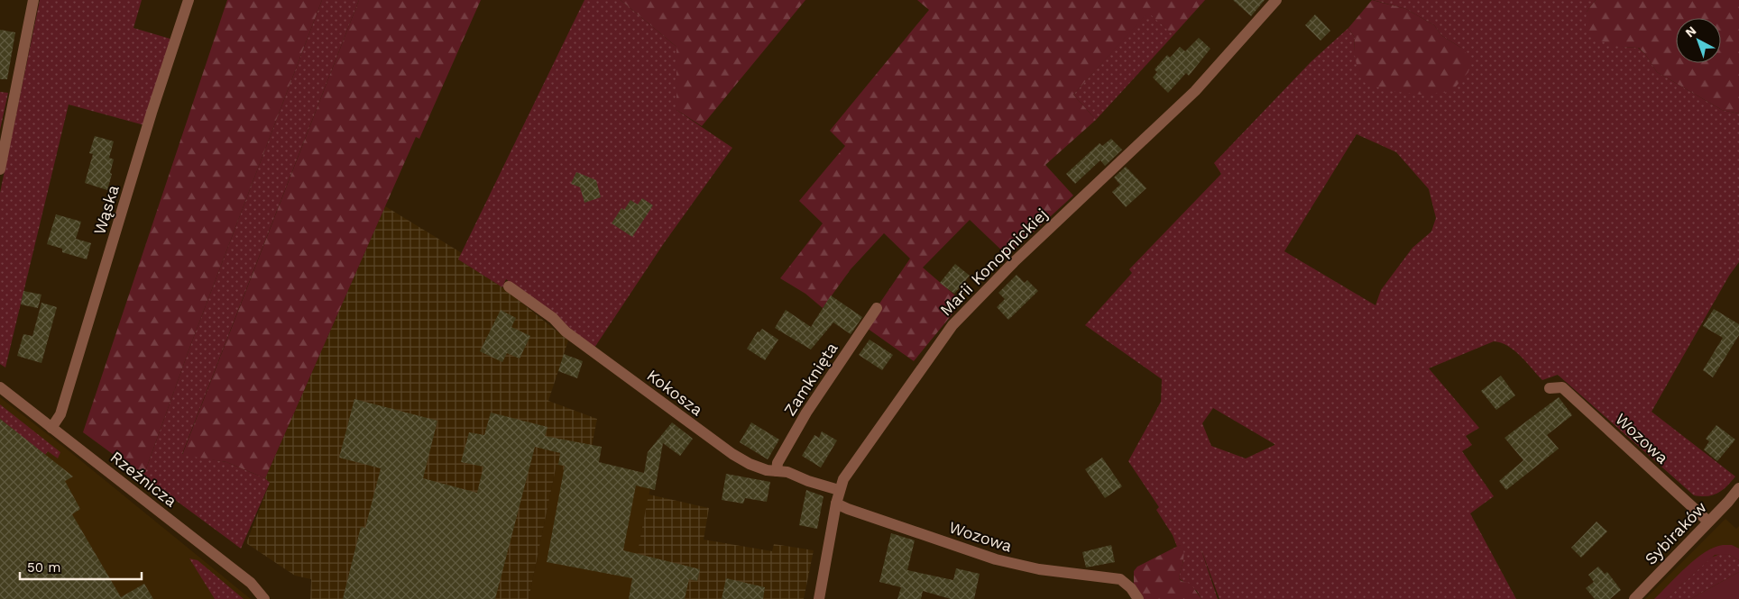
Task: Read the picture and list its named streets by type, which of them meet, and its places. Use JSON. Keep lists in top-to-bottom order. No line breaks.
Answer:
{"streets":{"street":["Wąska","Marii Konopnickiej","Zamknięta","Kokosza","Wozowa","Rzeźnicza","Sybiraków"]},"crossings":[["Wąska","Rzeźnicza"],["Marii Konopnickiej","Kokosza"],["Marii Konopnickiej","Wozowa"],["Zamknięta","Kokosza"],["Wozowa","Sybiraków"]],"scale_bar":"50 m","north":"top left"}
